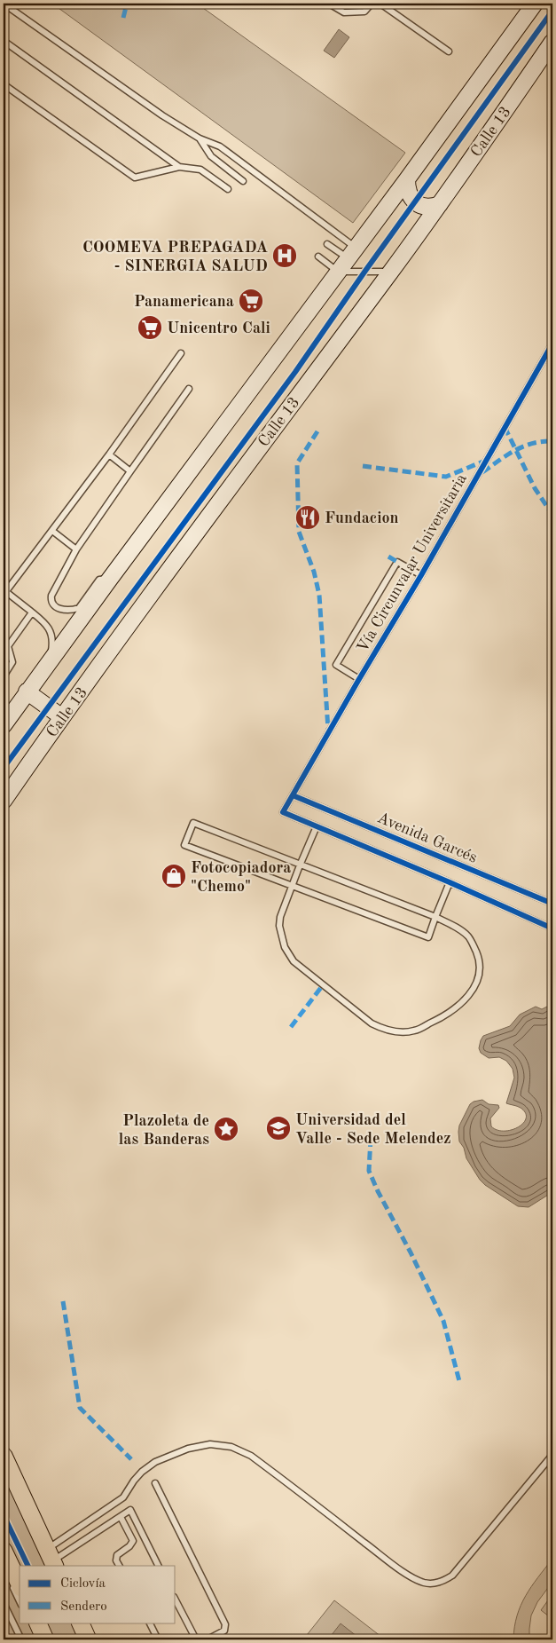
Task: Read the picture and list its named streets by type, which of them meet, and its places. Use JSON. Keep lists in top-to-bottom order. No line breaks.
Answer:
{"streets":{"main road":["Calle 13"],"lane":["Vía Circunvalar Universitaria","Avenida Garcés"]},"crossings":[["Vía Circunvalar Universitaria","Avenida Garcés"]],"places":{"hospital":["COOMEVA PREPAGADA - SINERGIA SALUD"],"supermarket":["Panamericana","Unicentro Cali"],"restaurant":["Fundacion"],"shop":["Fotocopiadora \"Chemo\""],"school or university":["Universidad del Valle - Sede Melendez"],"place":["Plazoleta de las Banderas"]},"legend":["Ciclovía","Sendero"]}
